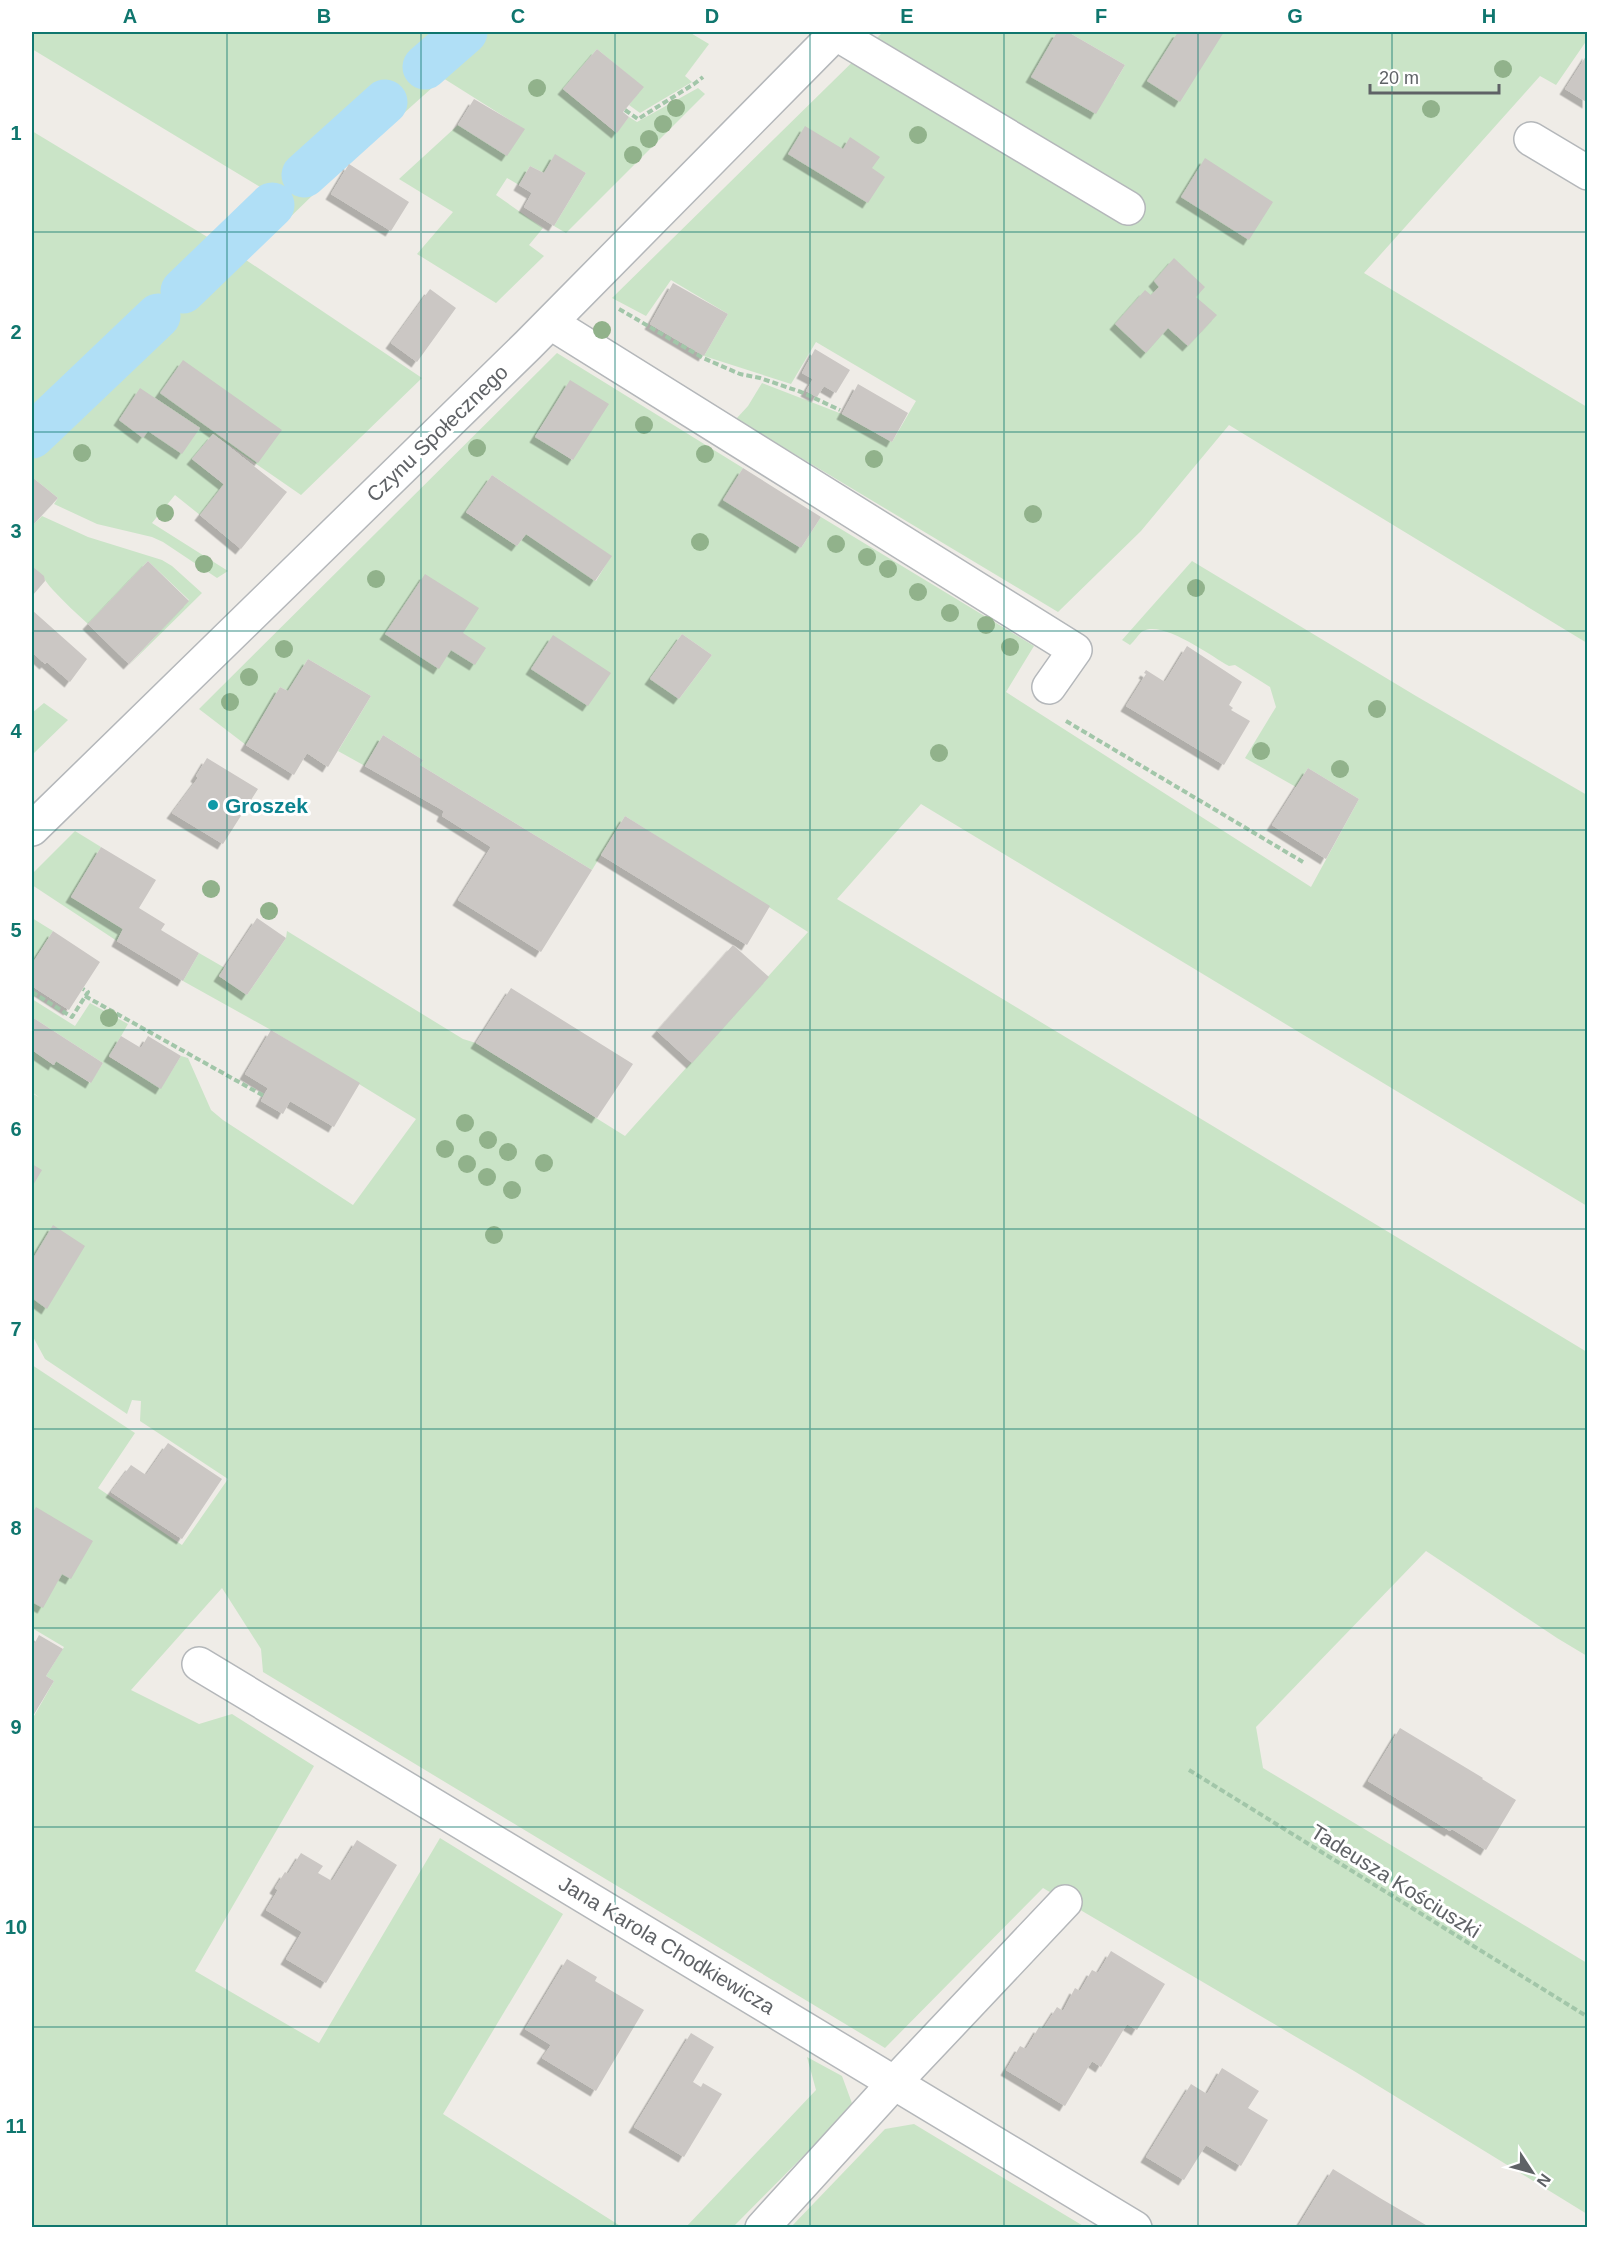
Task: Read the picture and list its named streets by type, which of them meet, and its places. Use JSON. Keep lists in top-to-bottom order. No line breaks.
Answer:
{"streets":{"street":["Czynu Społecznego","Jana Karola Chodkiewicza"],"path":["Tadeusza Kościuszki"]},"places":["Groszek"],"scale_bar":"20 m","north":"bottom right","grid":{"columns":["A","B","C","D","E","F","G","H"],"rows":["1","2","3","4","5","6","7","8","9","10","11"]}}
